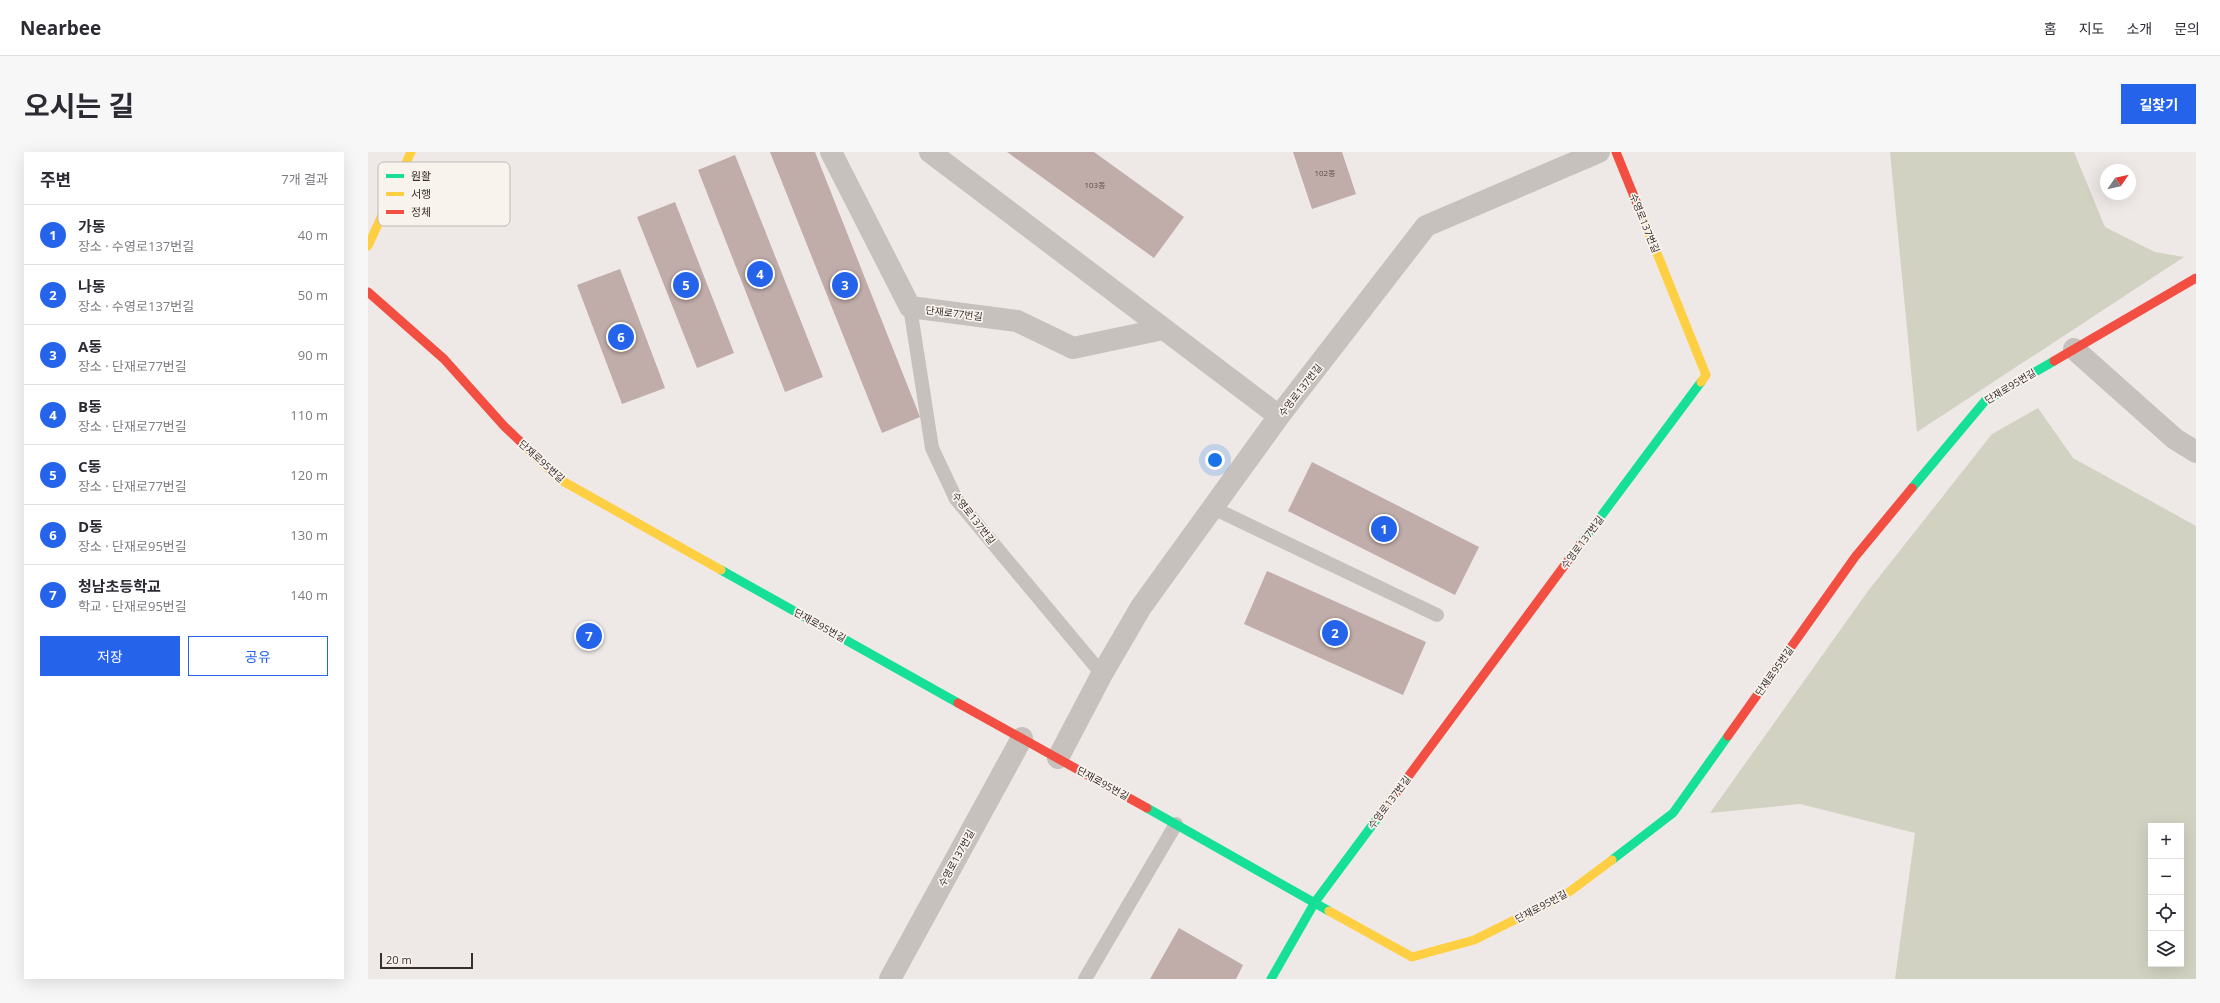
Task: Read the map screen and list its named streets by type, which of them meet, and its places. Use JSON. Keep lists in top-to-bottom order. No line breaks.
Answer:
{"streets":{"street":["수영로137번길","단재로77번길","단재로95번길"]},"crossings":[["수영로137번길","단재로77번길"],["수영로137번길","단재로95번길"]],"house_numbers":["102동","103동"],"legend":["원활","서행","정체"],"scale_bar":"20 m","north":"top right","page":{"header":"Nearbee","nav":["홈","지도","소개","문의"],"title":"오시는 길","buttons":["길찾기",["저장","공유"]],"heading":["주변","7개 결과"],"list":[{"mark":"1","name":"가동","note":"장소 · 수영로137번길","value":"40 m"},{"mark":"2","name":"나동","note":"장소 · 수영로137번길","value":"50 m"},{"mark":"3","name":"A동","note":"장소 · 단재로77번길","value":"90 m"},{"mark":"4","name":"B동","note":"장소 · 단재로77번길","value":"110 m"},{"mark":"5","name":"C동","note":"장소 · 단재로77번길","value":"120 m"},{"mark":"6","name":"D동","note":"장소 · 단재로95번길","value":"130 m"},{"mark":"7","name":"청남초등학교","note":"학교 · 단재로95번길","value":"140 m"}],"pins":["4","3","5","6","1","2","7"],"map_buttons":["+","−"],"scale":"20 m"}}
